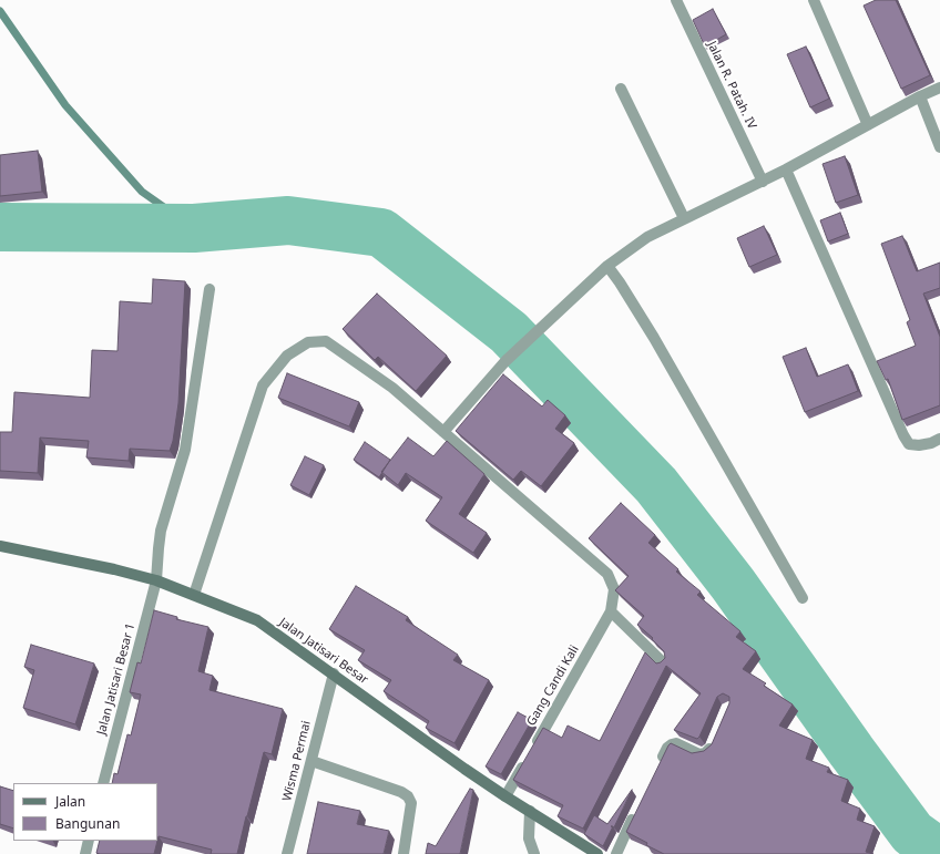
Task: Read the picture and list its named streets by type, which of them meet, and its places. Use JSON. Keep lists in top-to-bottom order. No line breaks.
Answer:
{"streets":{"street":["Jalan R. Patah. IV","Jalan Jatisari Besar","Jalan Jatisari Besar 1","Gang Candi Kali","Wisma Permai"]},"crossings":[["Jalan Jatisari Besar","Jalan Jatisari Besar 1"],["Jalan Jatisari Besar","Gang Candi Kali"],["Jalan Jatisari Besar","Wisma Permai"]],"legend":["Jalan","Bangunan"]}
